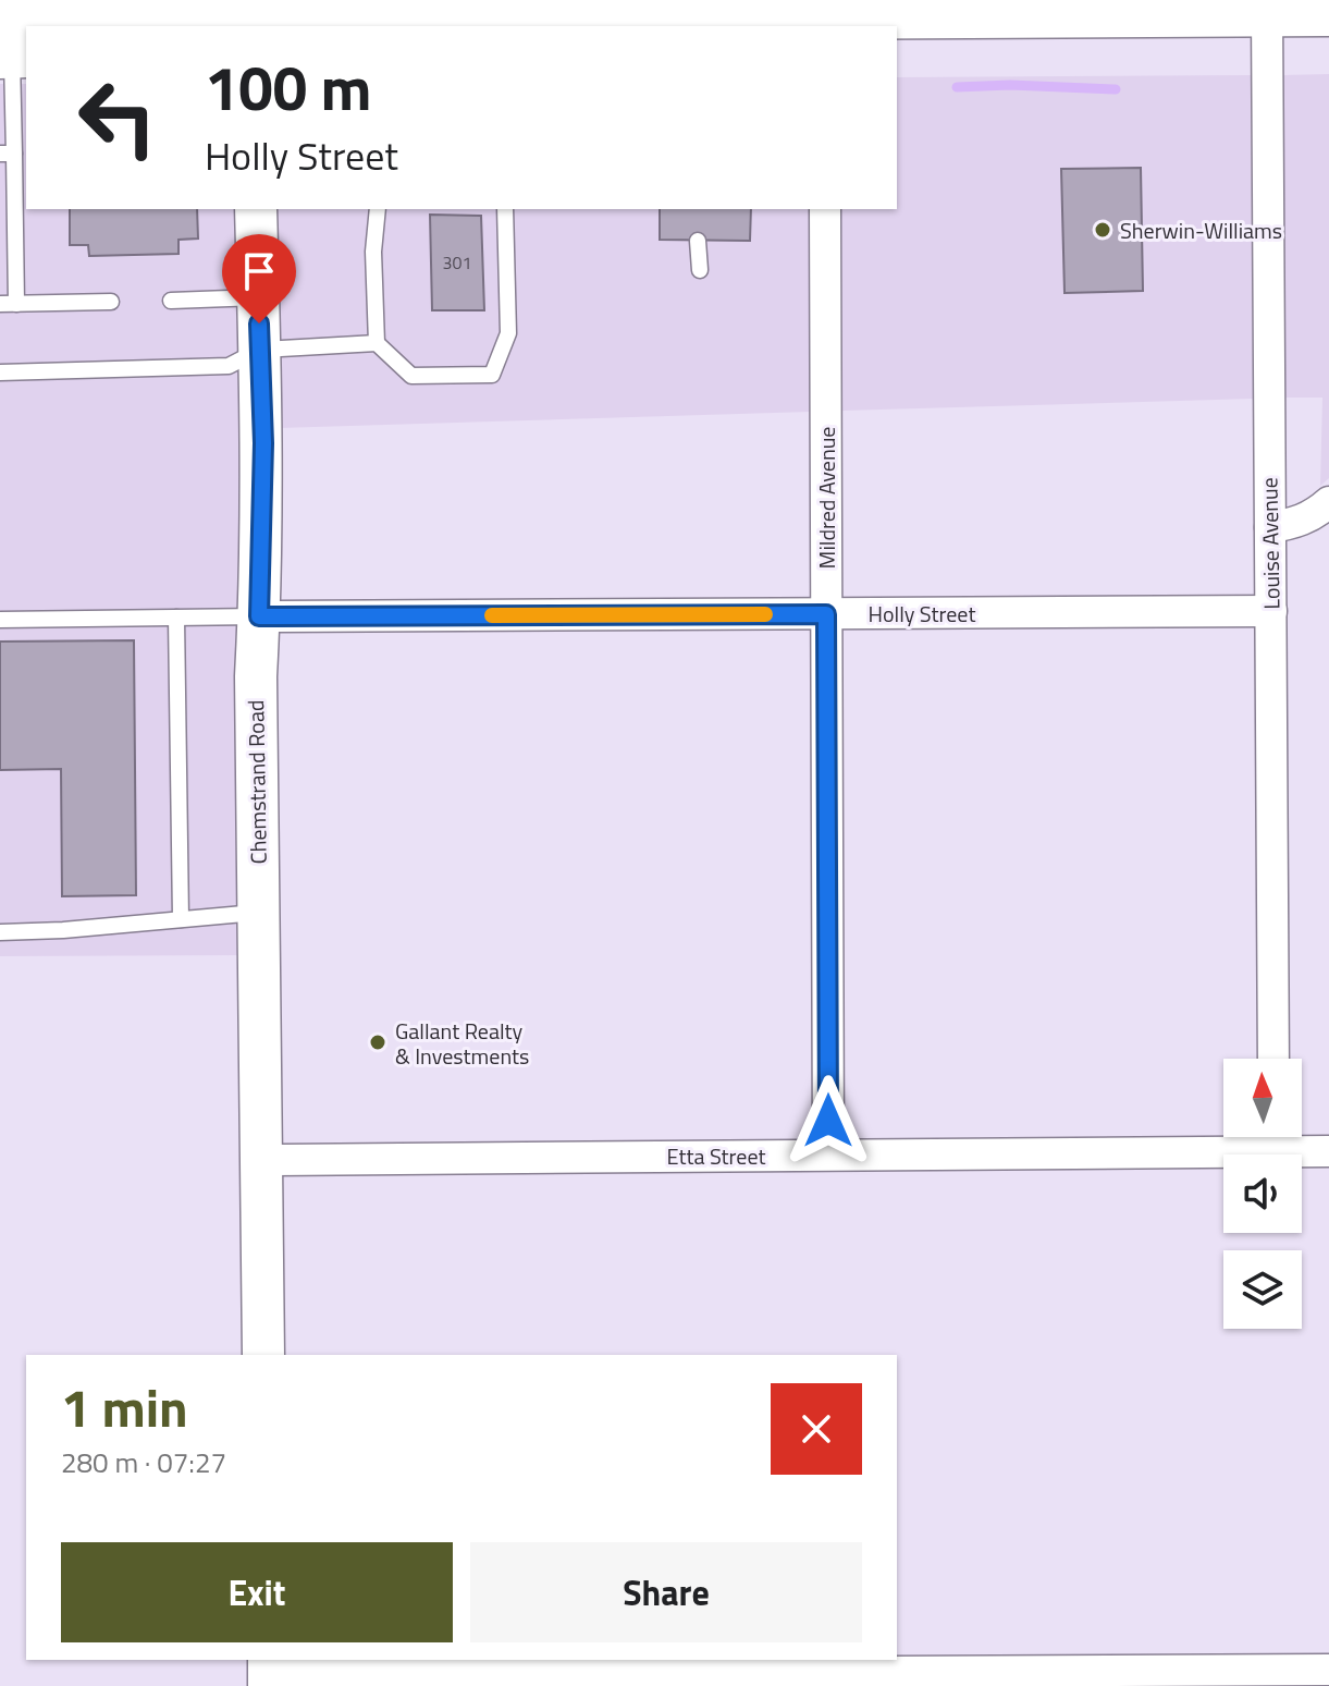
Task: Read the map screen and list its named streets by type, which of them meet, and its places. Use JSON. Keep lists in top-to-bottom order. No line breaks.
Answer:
{"streets":{"street":["Mildred Avenue","Louise Avenue","Holly Street","Chemstrand Road","Etta Street"]},"crossings":[["Mildred Avenue","Holly Street"],["Mildred Avenue","Etta Street"],["Louise Avenue","Holly Street"],["Holly Street","Chemstrand Road"],["Chemstrand Road","Etta Street"]],"places":["Sherwin-Williams","Gallant Realty & Investments"],"house_numbers":["301"],"north":"top","page":{"turn":["100 m","Holly Street"],"heading":["1 min","280 m · 07:27"],"buttons":["Exit","Share"]}}
